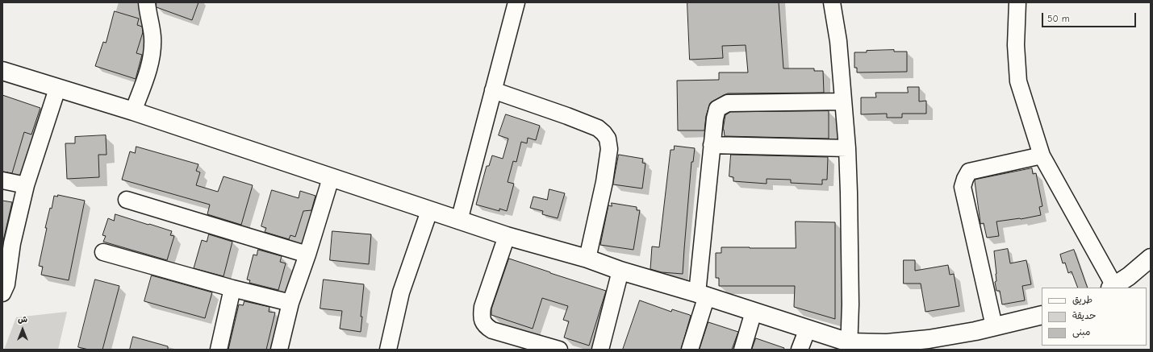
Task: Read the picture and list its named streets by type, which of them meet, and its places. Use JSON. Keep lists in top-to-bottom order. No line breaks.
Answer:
{"legend":["طريق","حديقة","مبنى"],"scale_bar":"50 m","north":"top"}
